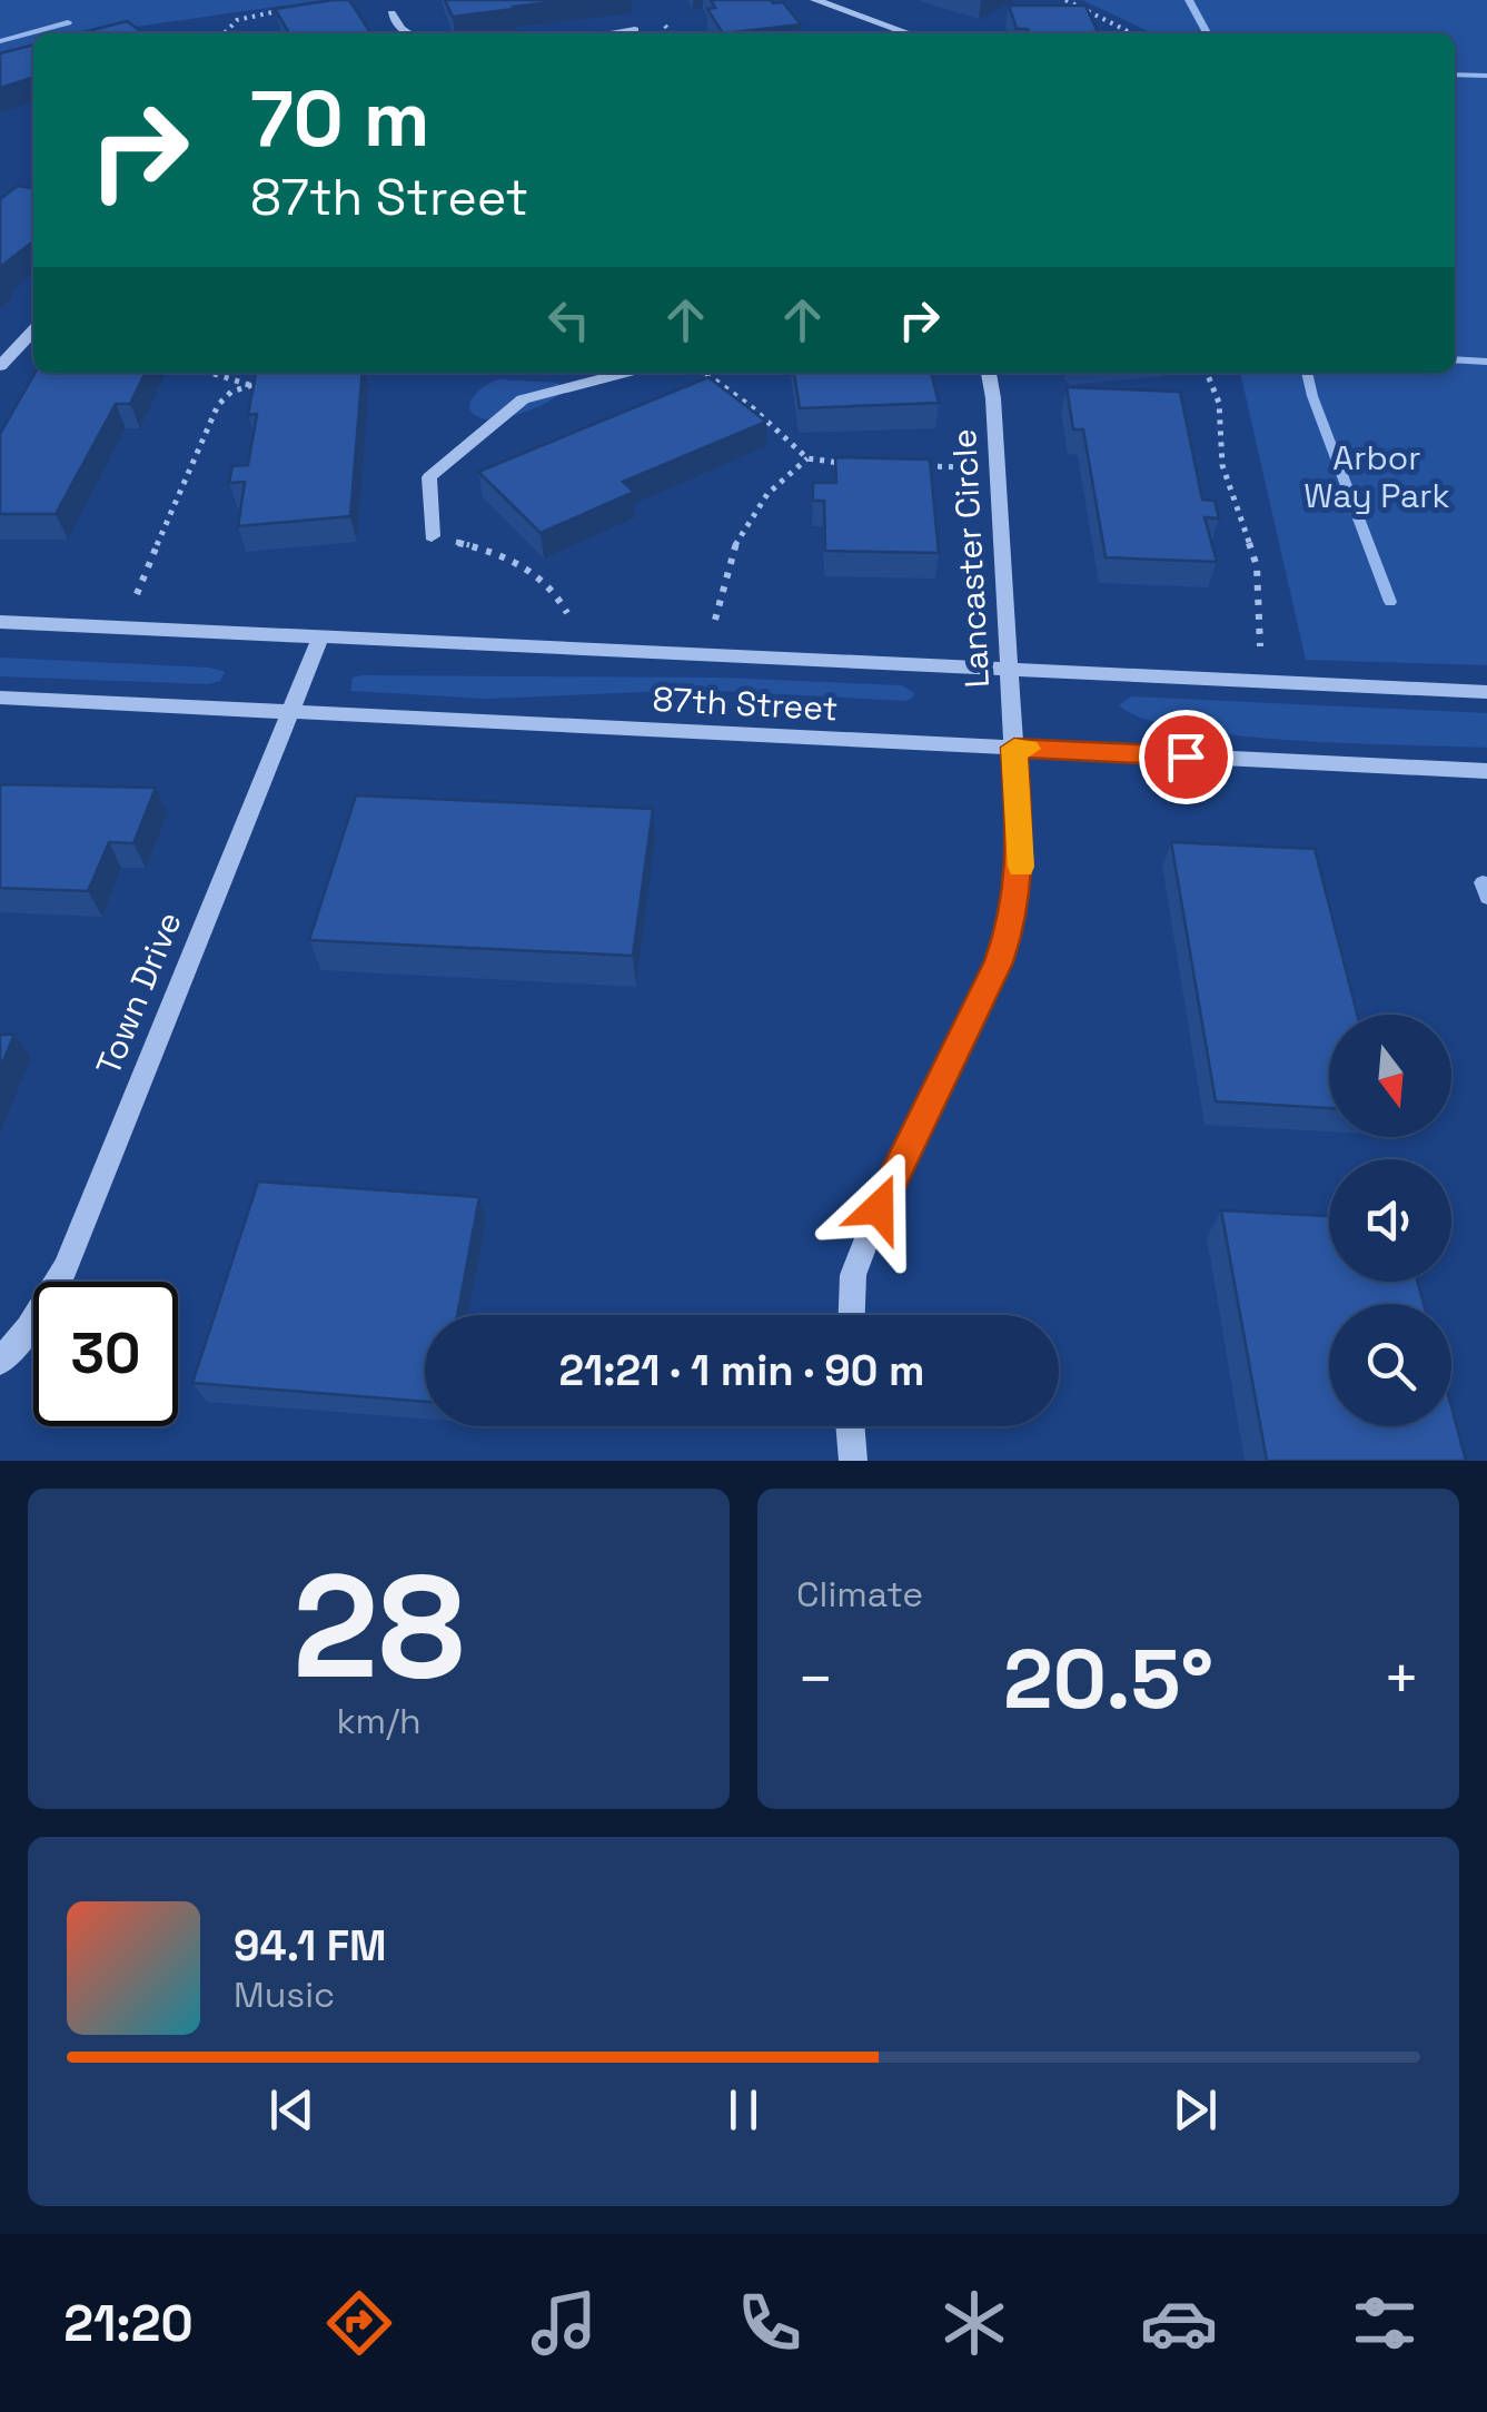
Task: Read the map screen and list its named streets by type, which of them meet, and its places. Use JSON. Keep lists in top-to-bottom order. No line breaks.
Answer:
{"streets":{"street":["Lancaster Circle","87th Street","Town Drive"]},"crossings":[["Lancaster Circle","87th Street"],["87th Street","Town Drive"]],"parks":["Arbor Way Park"],"north":"bottom","page":{"turn":["70 m","87th Street"],"limit":"30","trip":"21:21 · 1 min · 90 m","tile":[["28","km/h"],"Climate"],"heat":["−","20.5°","+"],"song":["94.1 FM","Music"],"tabs":"21:20"}}
